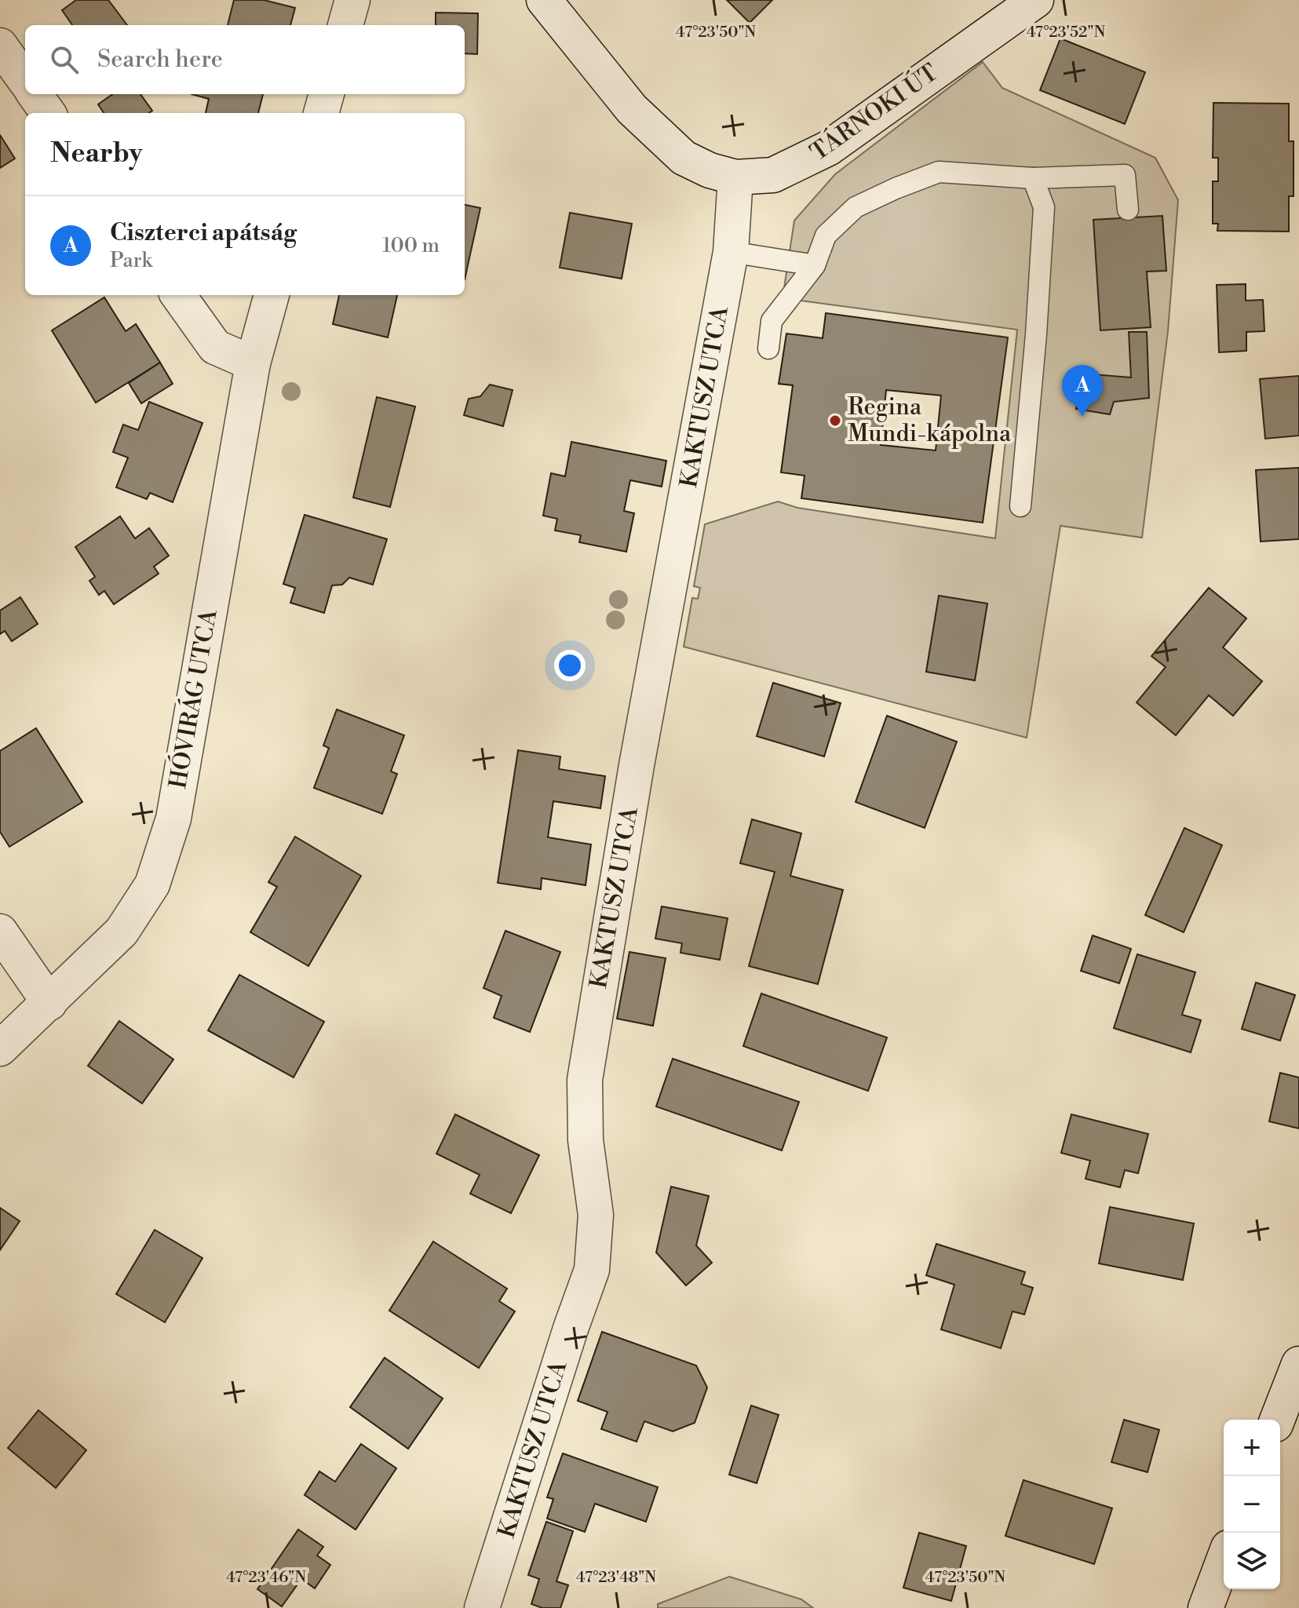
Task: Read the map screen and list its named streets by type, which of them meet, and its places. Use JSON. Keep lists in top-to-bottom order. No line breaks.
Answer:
{"streets":{"street":["TÁRNOKI ÚT","KAKTUSZ UTCA","HÓVIRÁG UTCA"]},"crossings":[["TÁRNOKI ÚT","KAKTUSZ UTCA"]],"places":["Regina Mundi-kápolna"],"page":{"search":"Search here","heading":"Nearby","list":[{"mark":"A","name":"Ciszterci apátság","note":"Park","value":"100 m"}],"pins":"A","map_buttons":["+","−"]},"coordinates":["47°23'52\"N","47°23'50\"N","47°23'46\"N","47°23'48\"N"]}
